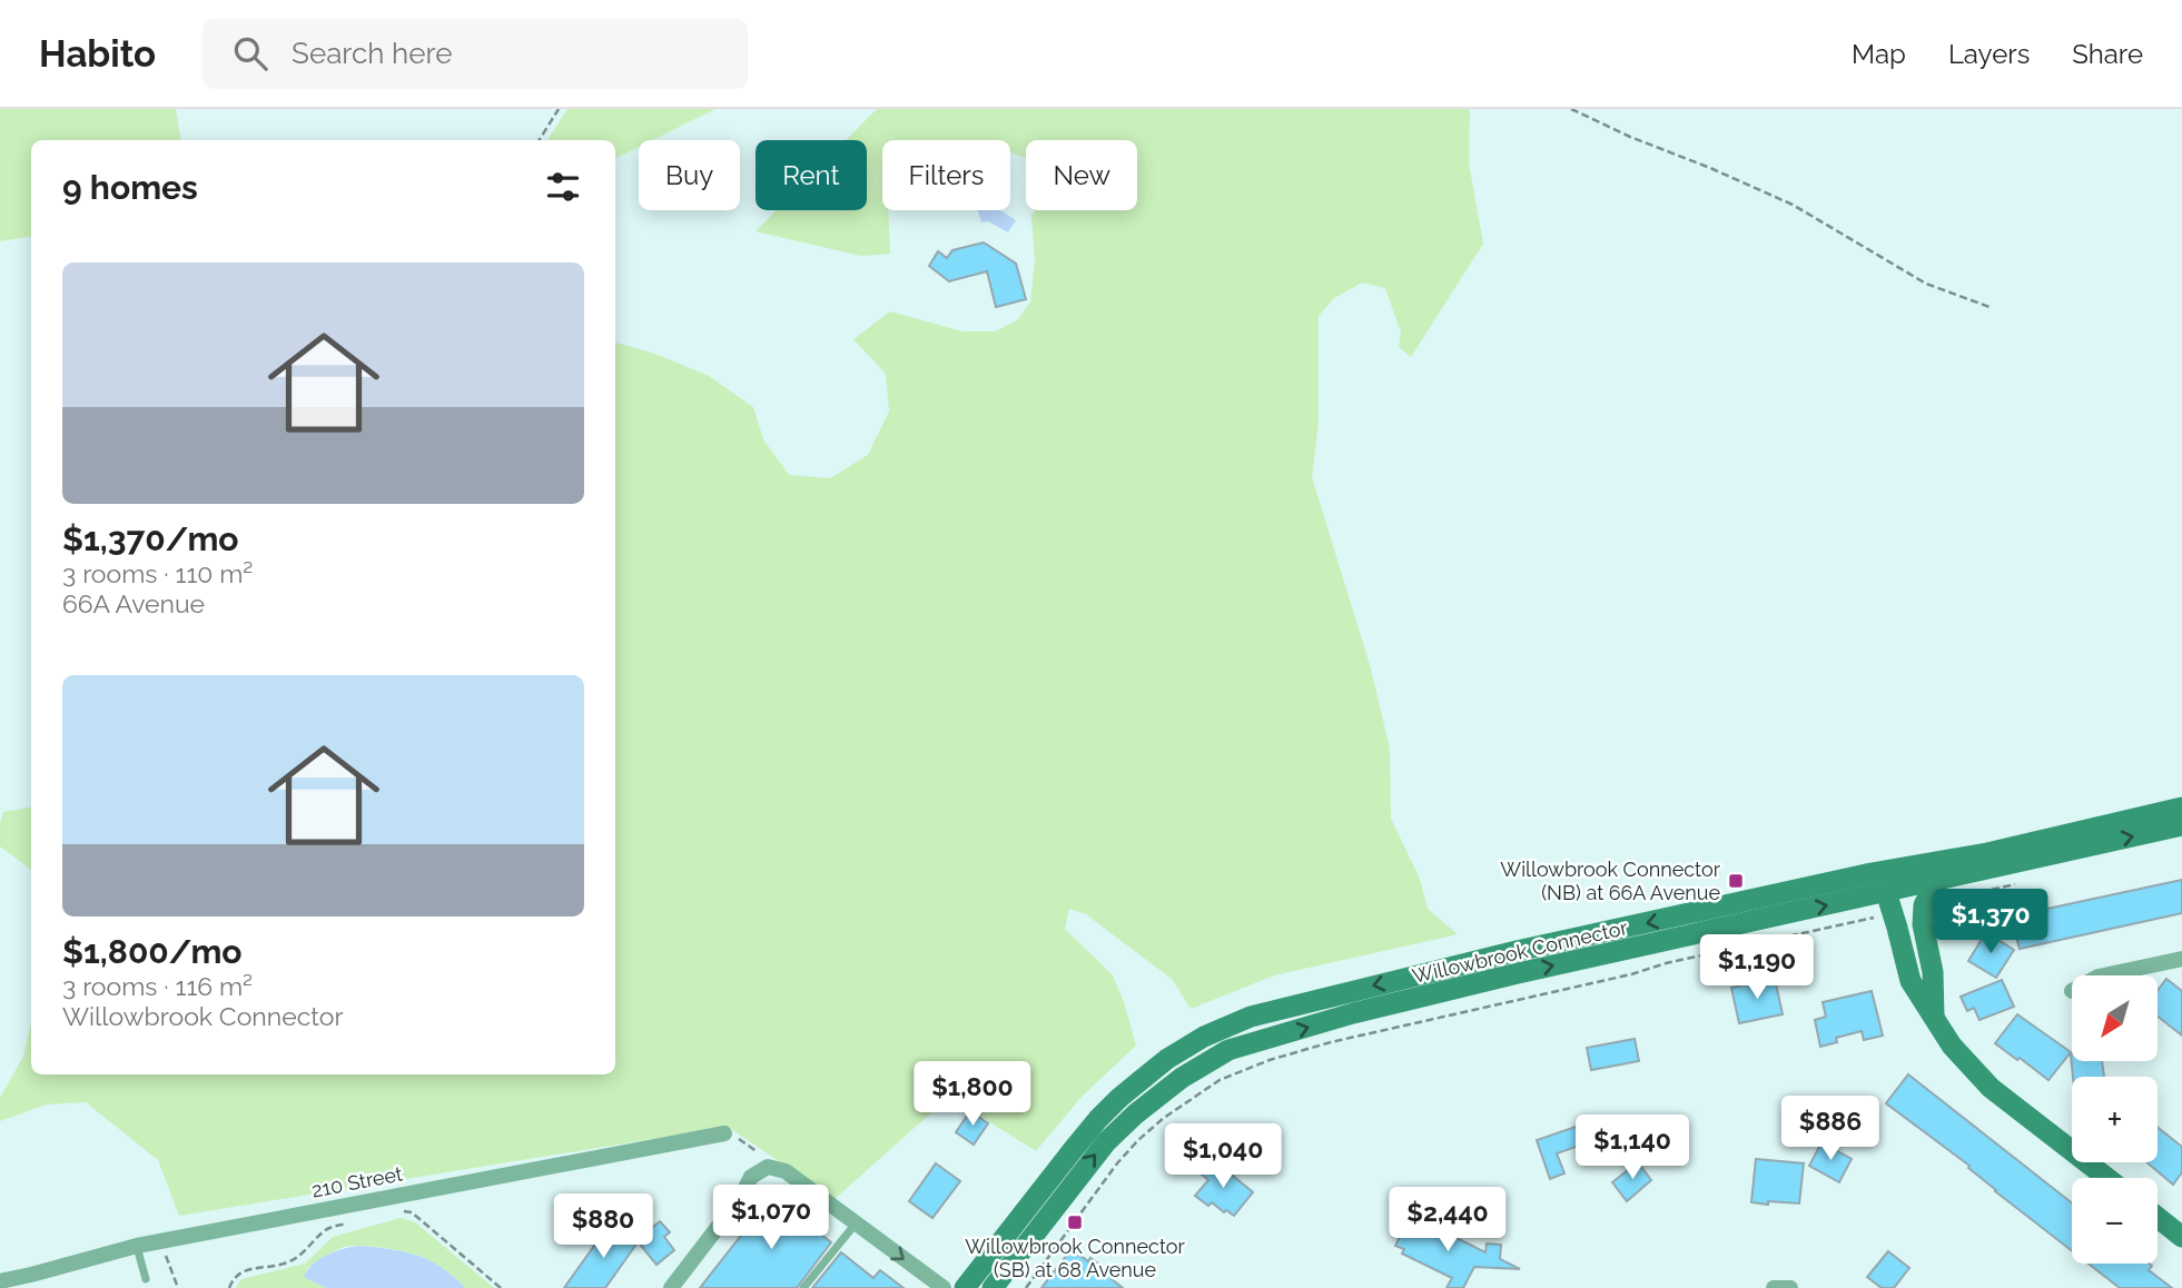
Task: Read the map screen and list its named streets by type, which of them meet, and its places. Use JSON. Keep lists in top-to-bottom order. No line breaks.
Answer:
{"streets":{"main road":["Willowbrook Connector"],"street":["210 Street"]},"places":{"transit":["Willowbrook Connector (NB) at 66A Avenue","Willowbrook Connector (SB) at 68 Avenue"]},"north":"bottom left","page":{"header":"Habito","search":"Search here","nav":["Map","Layers","Share"],"chip":["Buy","Rent","Filters","New"],"heading":"9 homes","list":[{"name":"$1,370/mo","note":"3 rooms · 110 m² · 66A Avenue"},{"name":"$1,800/mo","note":"3 rooms · 116 m² · Willowbrook Connector"}],"price":["$1,370","$1,190","$1,800","$886","$1,140","$1,040","$1,070","$2,440","$880"],"map_buttons":["+","−"]}}
